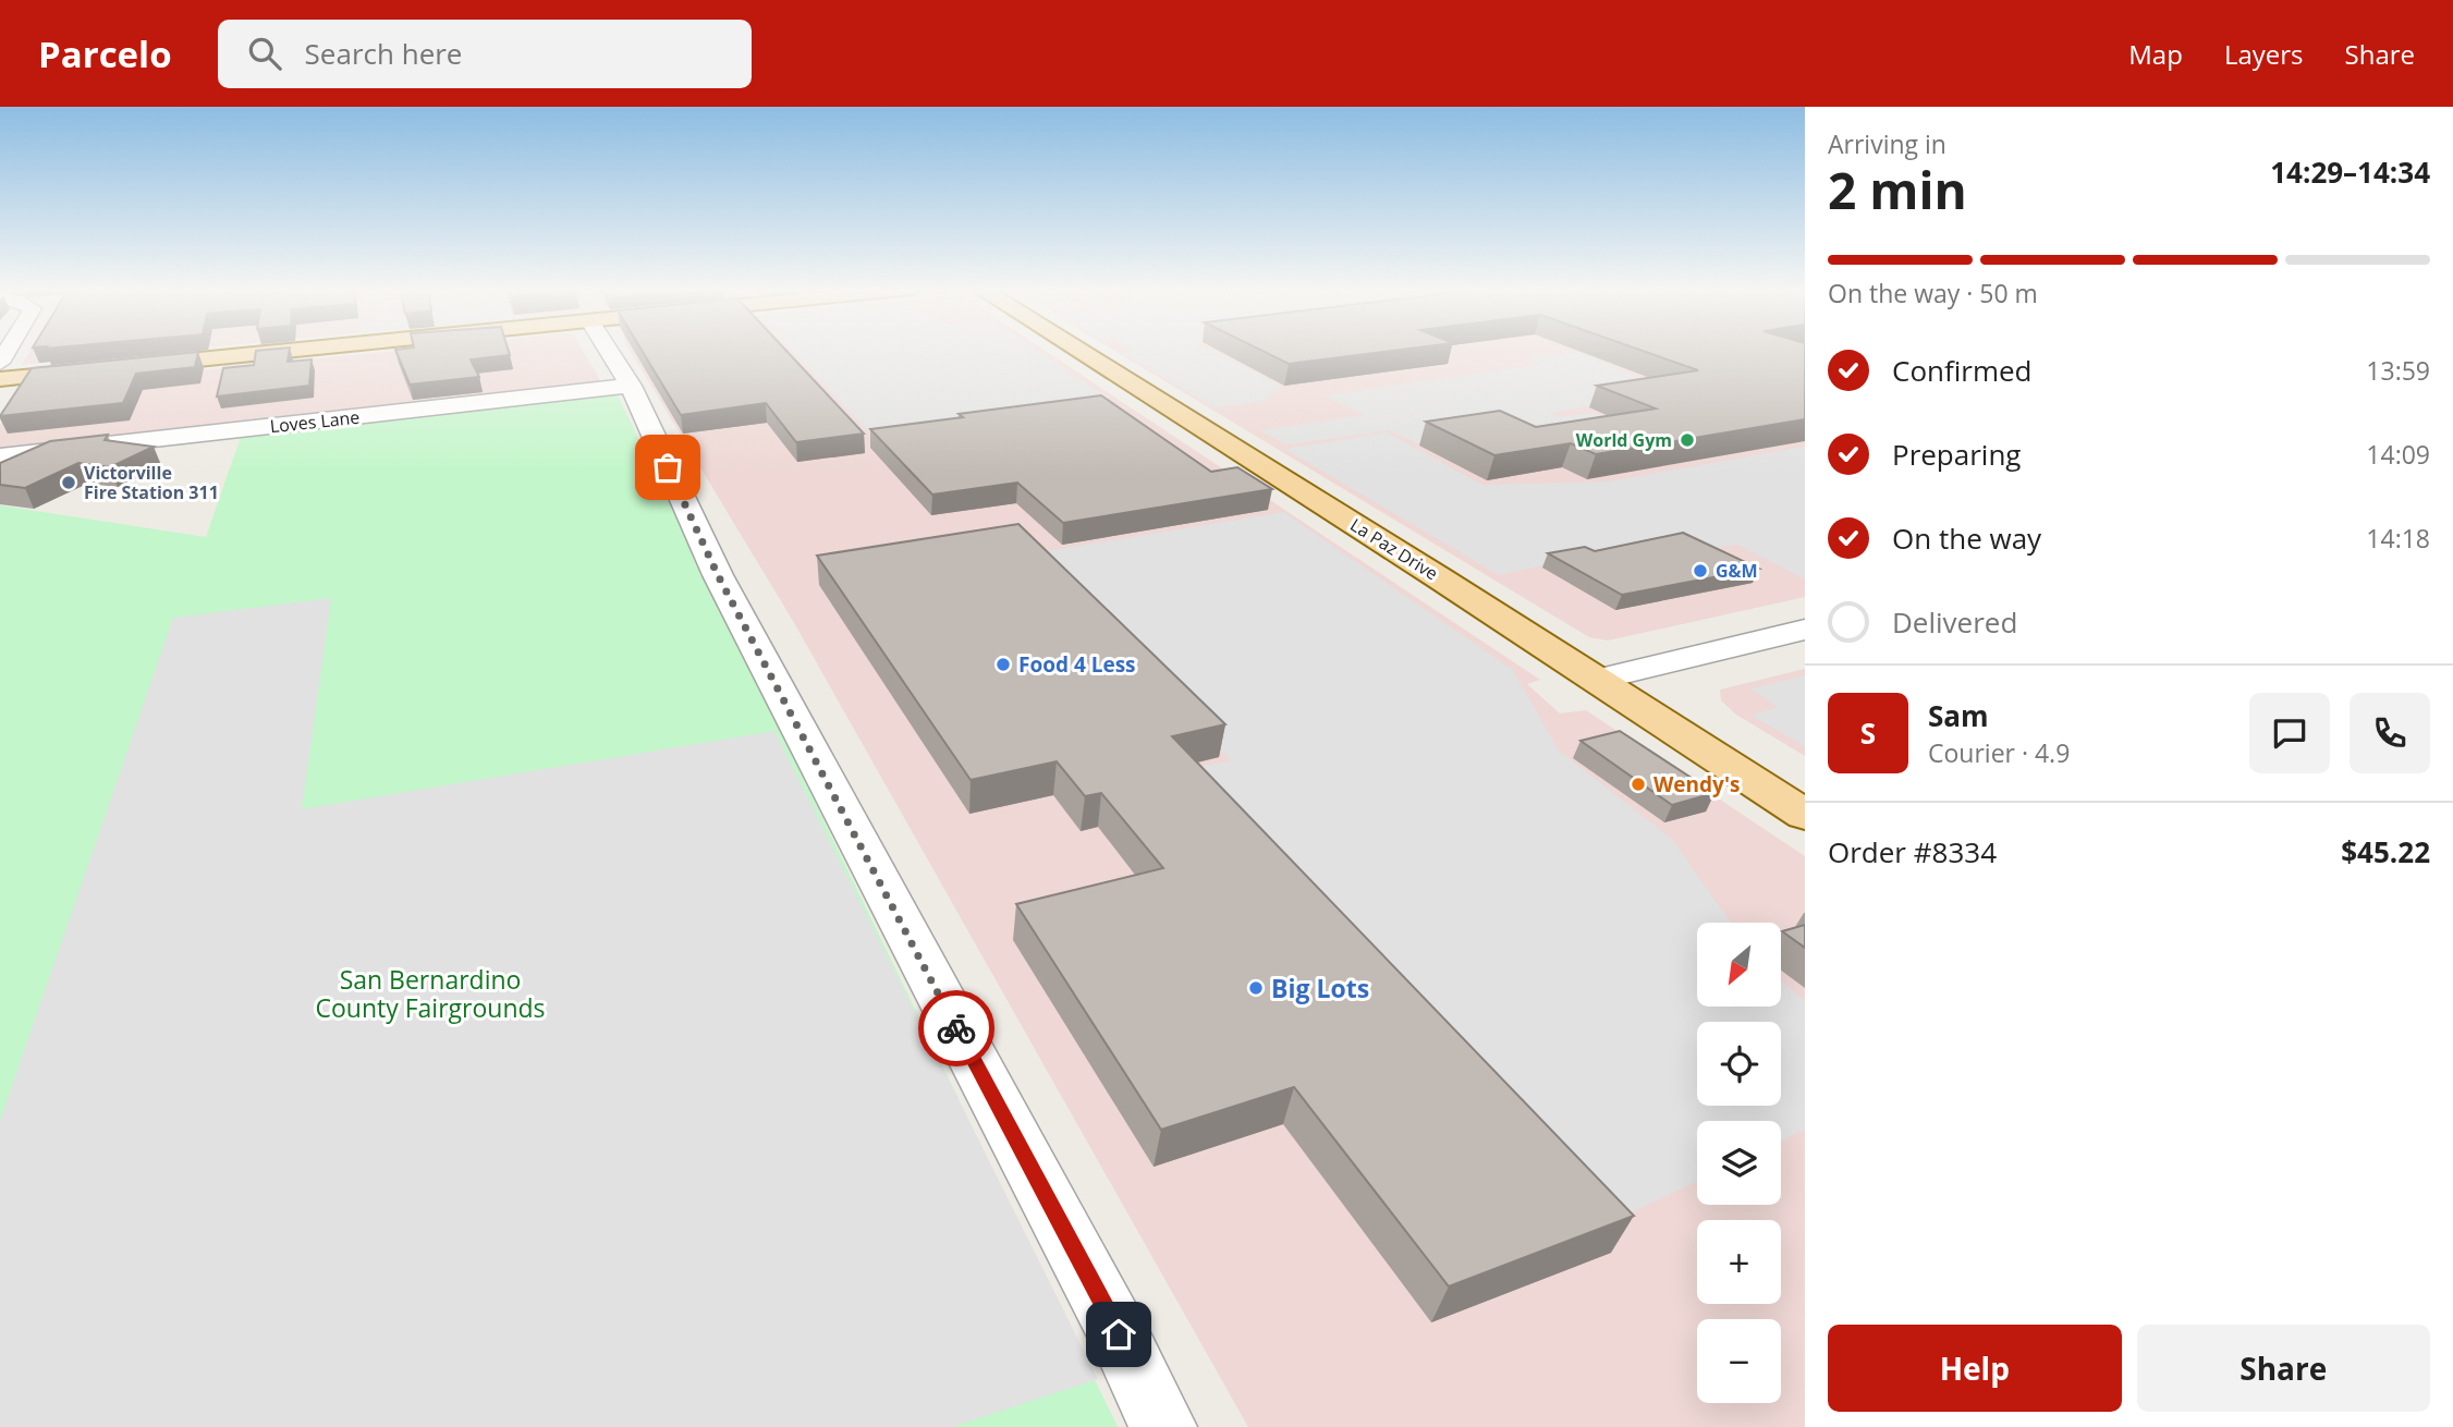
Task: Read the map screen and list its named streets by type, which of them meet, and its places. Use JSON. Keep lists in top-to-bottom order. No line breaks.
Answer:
{"streets":{"main road":["La Paz Drive"],"street":["Loves Lane"]},"parks":["San Bernardino County Fairgrounds"],"places":["World Gym","Victorville Fire Station 311","G&M","Food 4 Less","Wendy's","Big Lots"],"north":"bottom left","page":{"header":"Parcelo","search":"Search here","nav":["Map","Layers","Share"],"heading":["2 min","Arriving in","14:29–14:34"],"panel":["Sam","Courier · 4.9","Order #8334","$45.22"],"bar":"On the way · 50 m","list":[["Confirmed","13:59"],["Preparing","14:09"],["On the way","14:18"],"Delivered"],"round":"S","map_buttons":["+","−"],"buttons":["Help","Share"]}}
